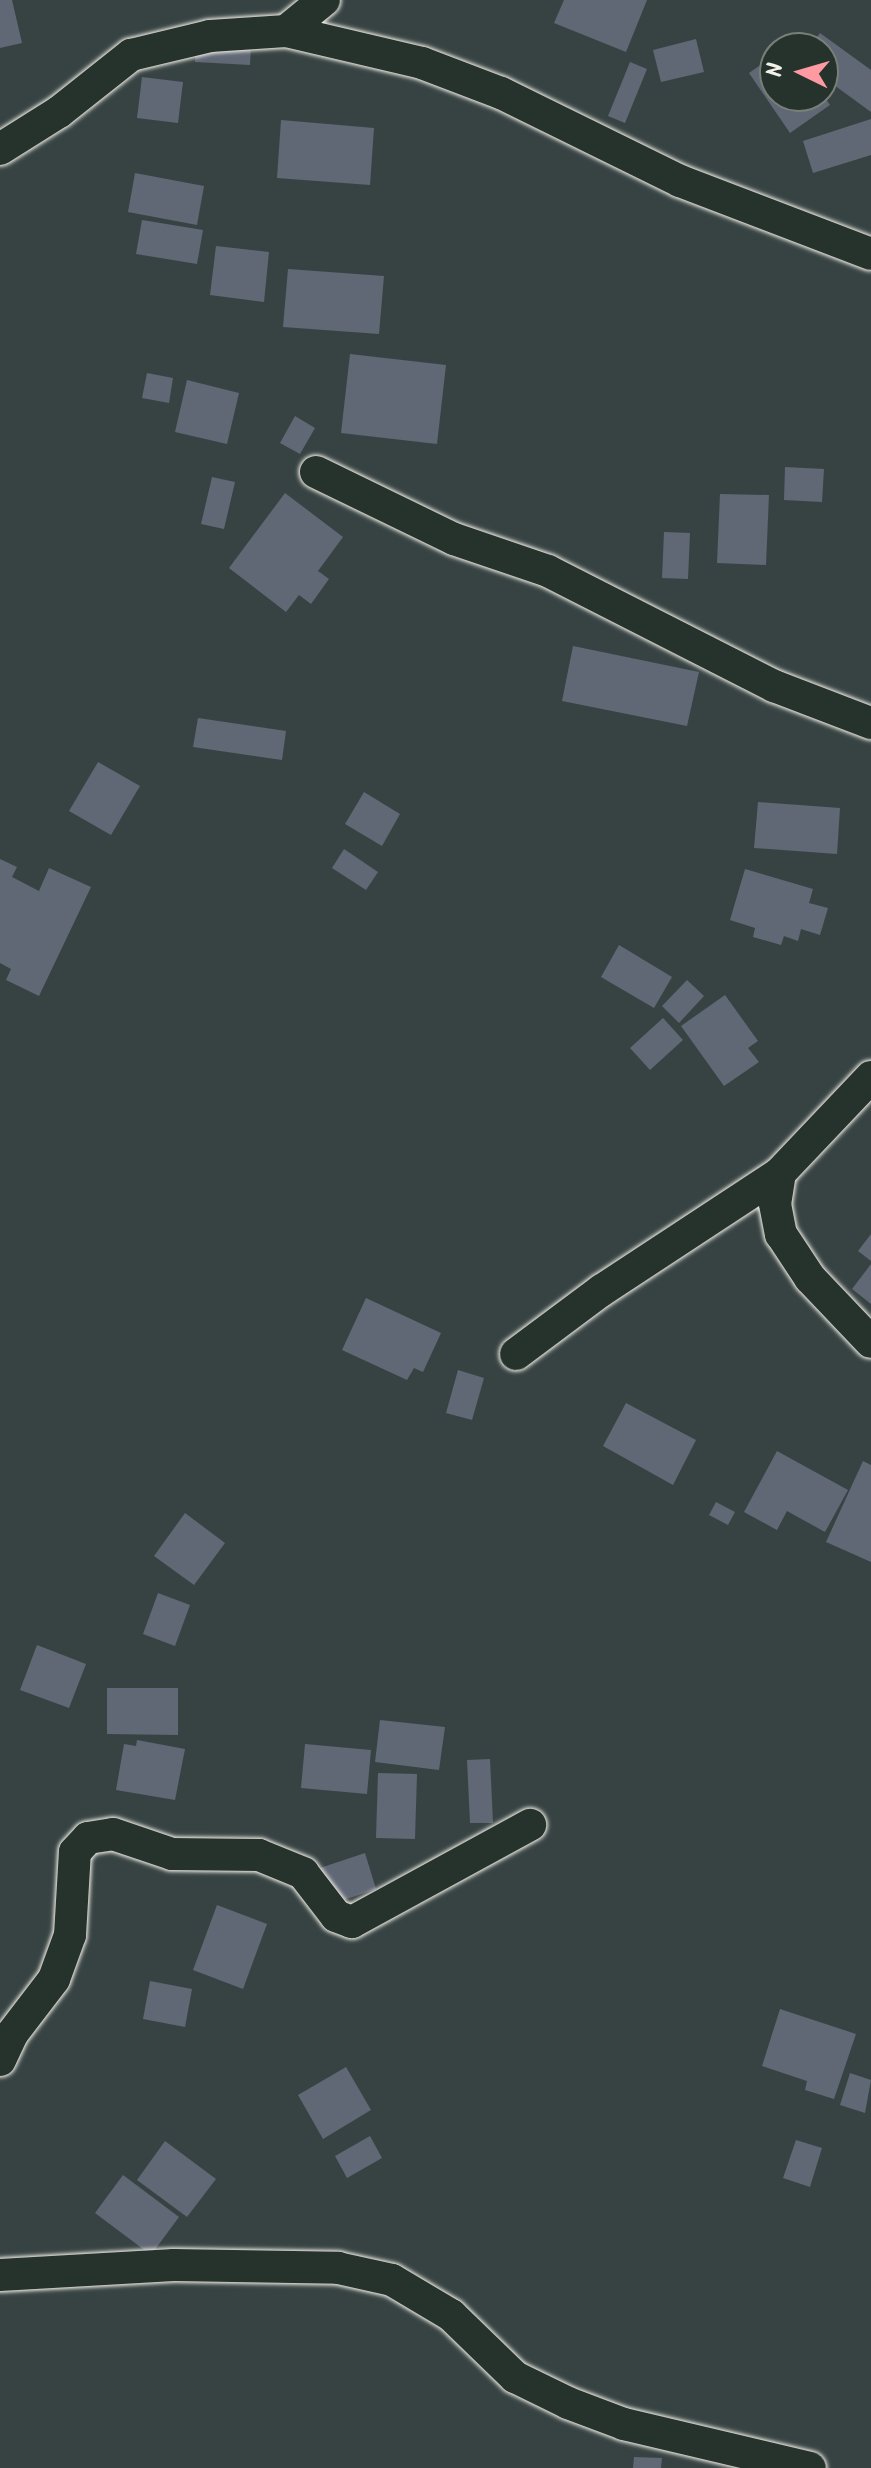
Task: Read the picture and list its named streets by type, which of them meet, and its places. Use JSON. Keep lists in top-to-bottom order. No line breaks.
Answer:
{"north":"left"}
